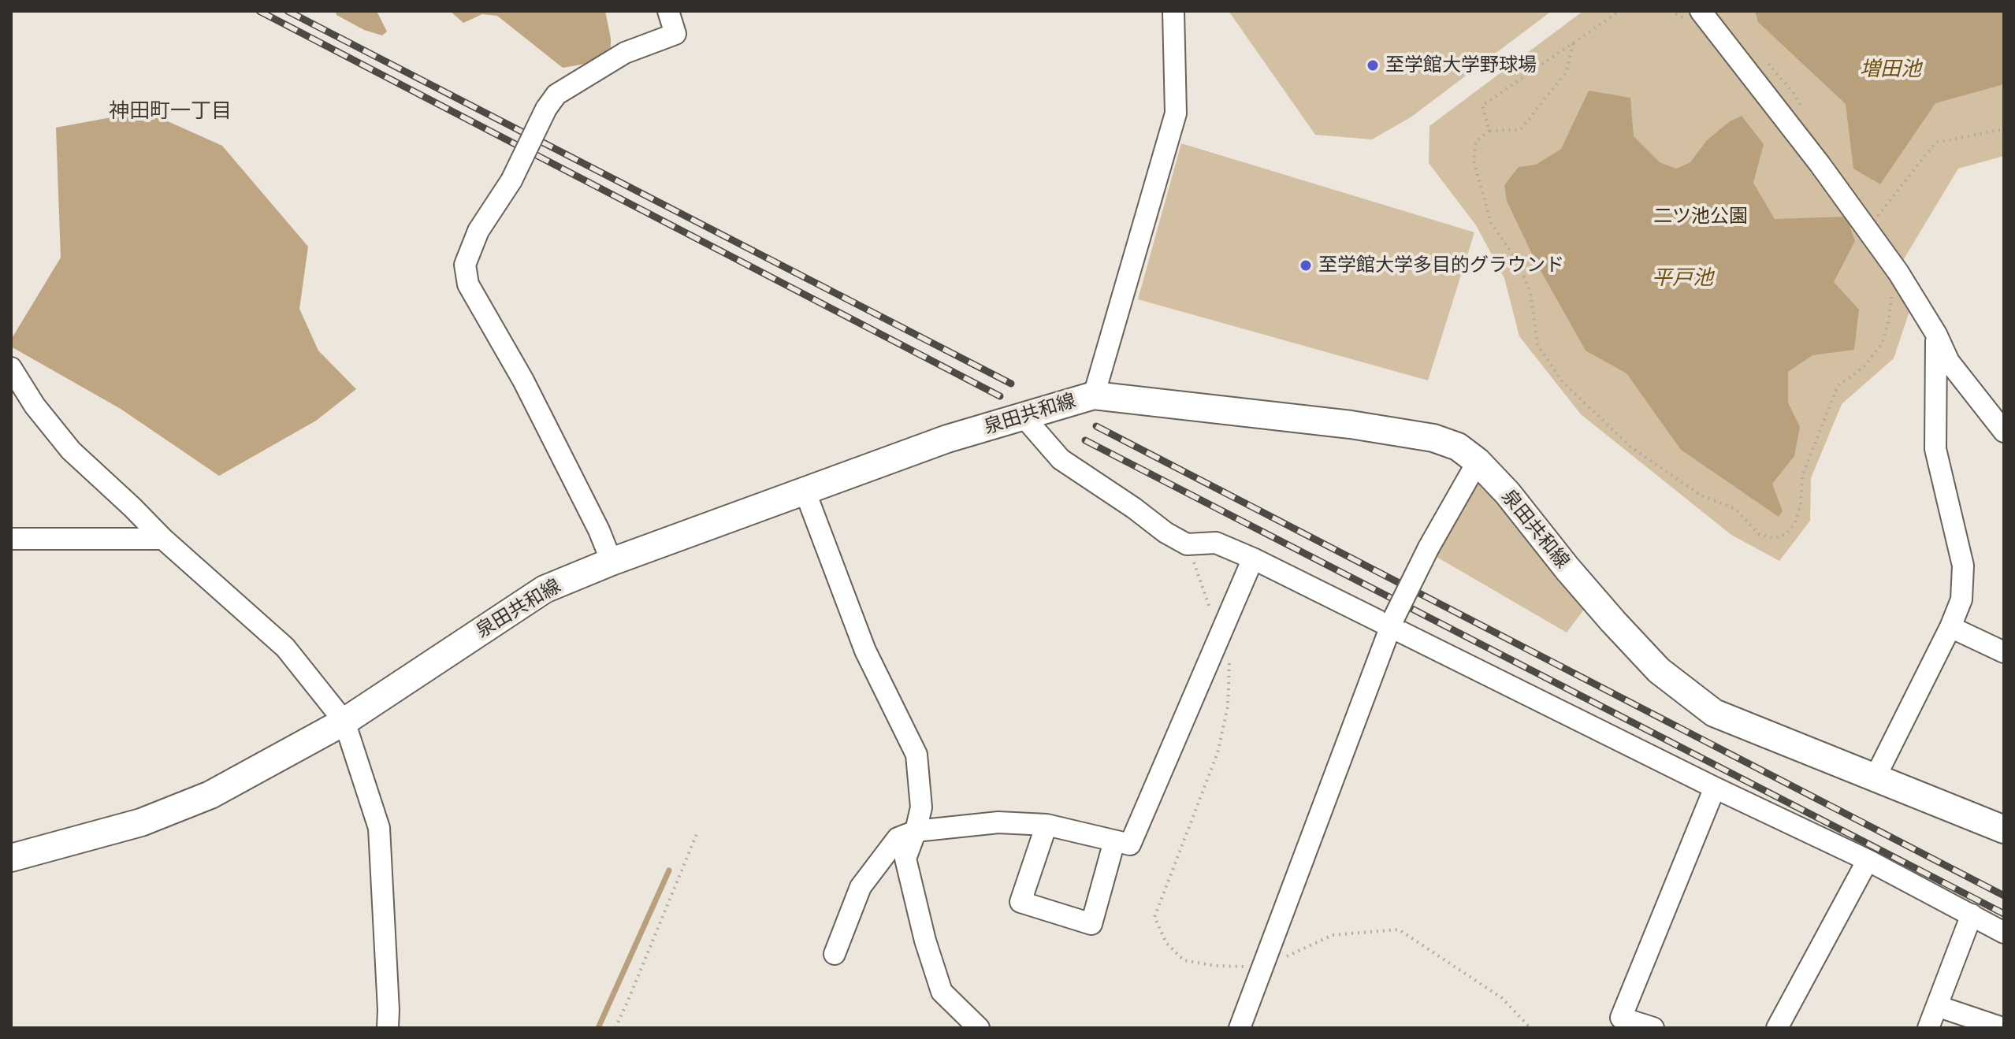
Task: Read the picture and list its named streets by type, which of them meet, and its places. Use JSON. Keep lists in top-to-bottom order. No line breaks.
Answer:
{"streets":{"main road":["泉田共和線"]},"districts":["神田町一丁目"],"water":["増田池","平戸池"],"parks":["二ツ池公園"],"places":["至学館大学野球場","至学館大学多目的グラウンド"]}
